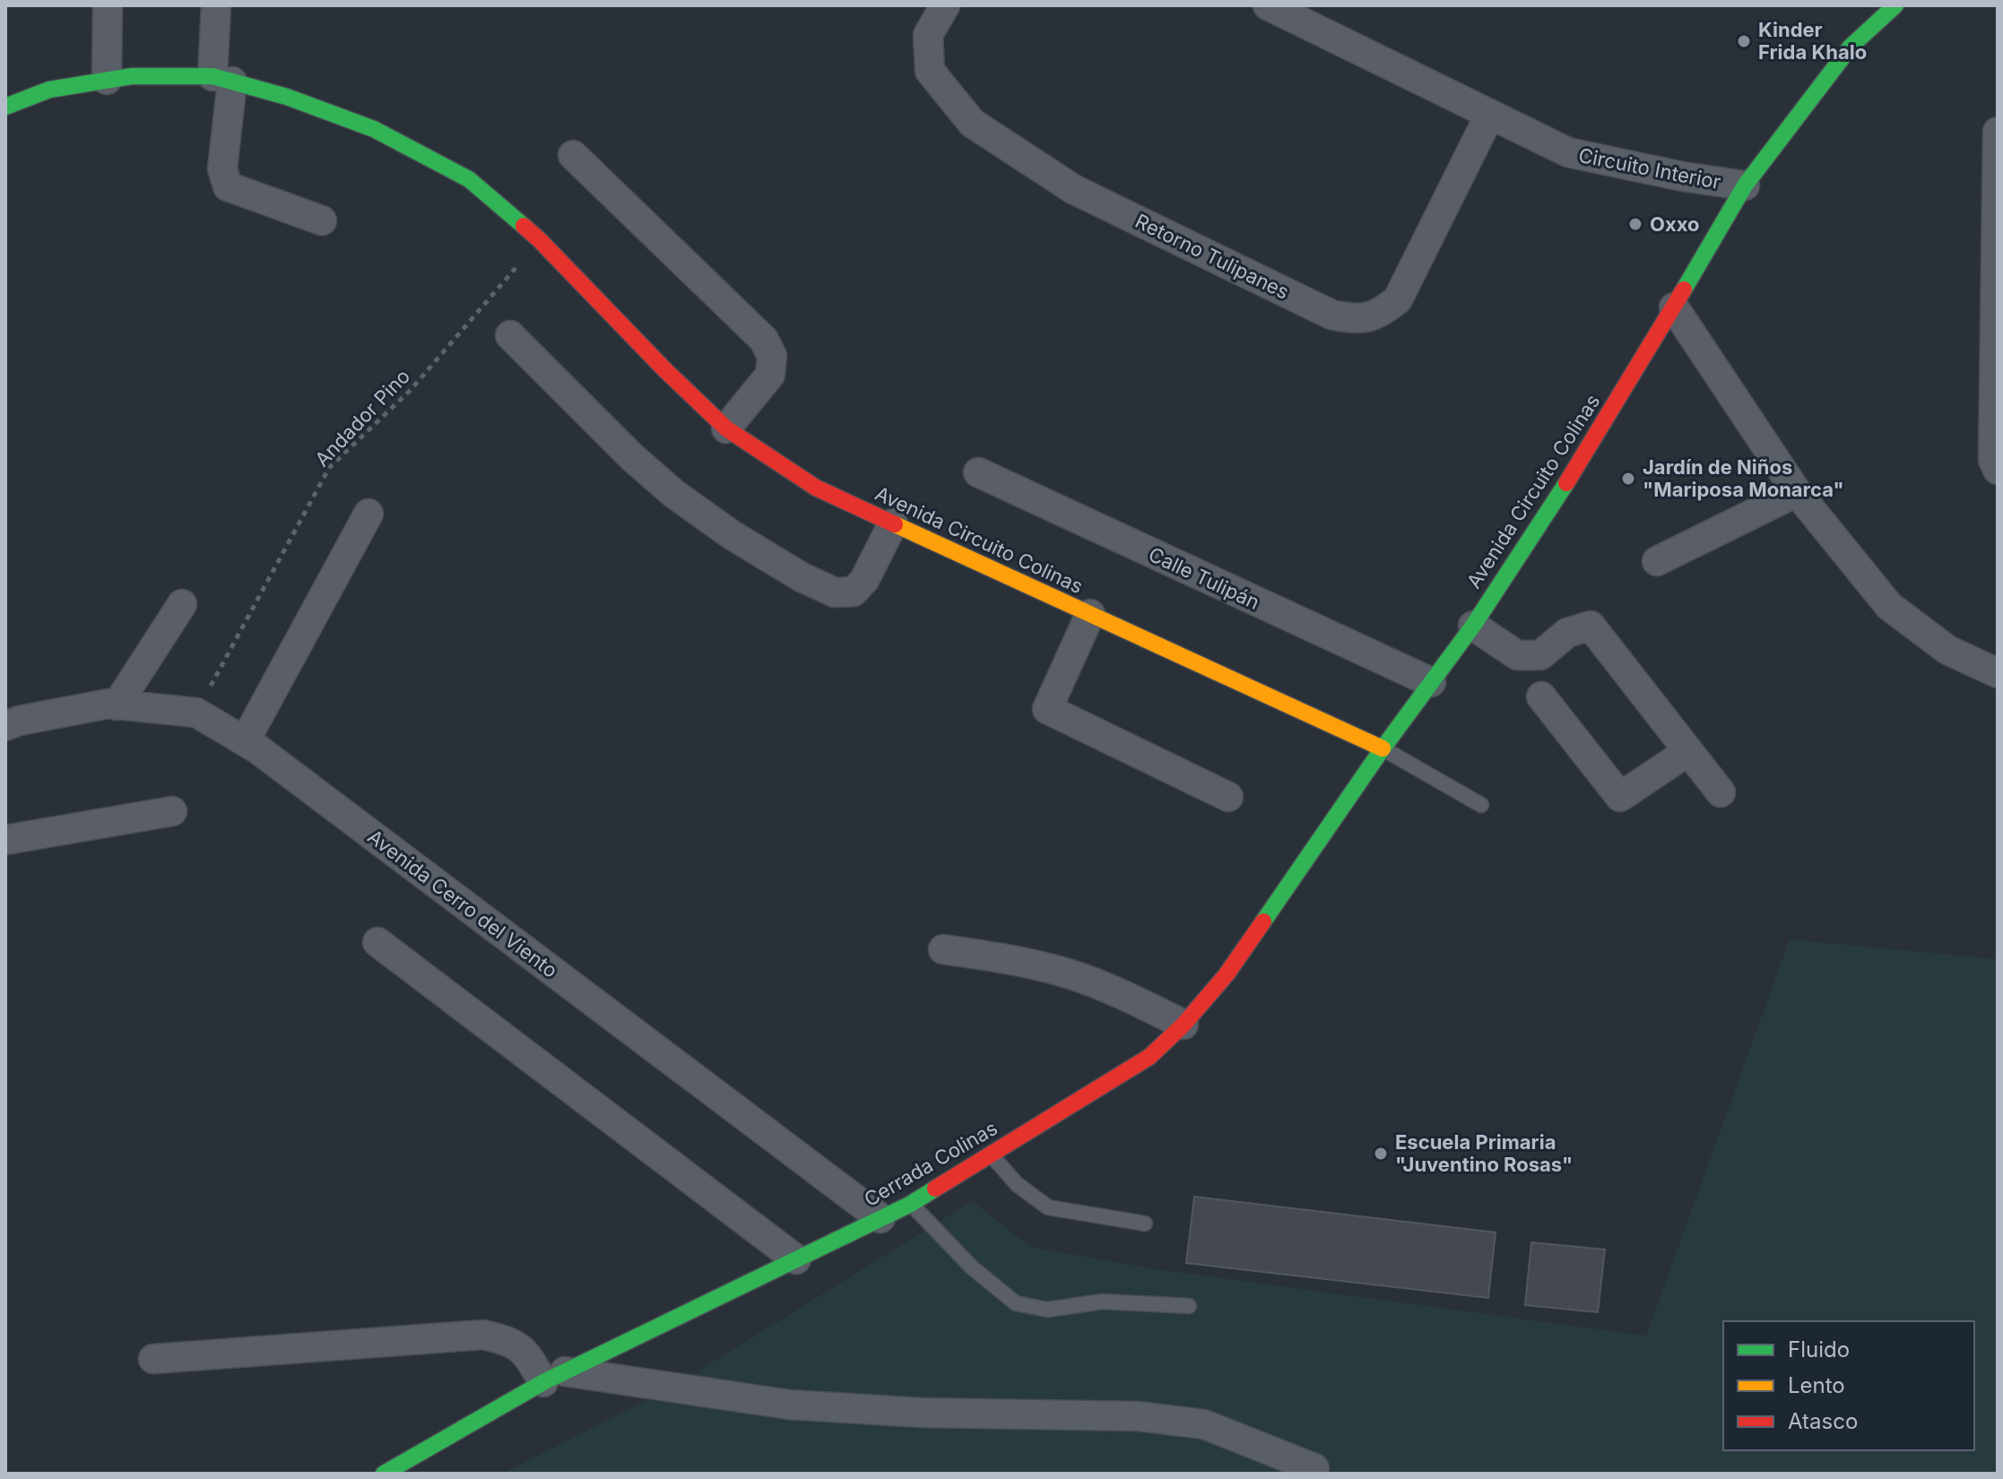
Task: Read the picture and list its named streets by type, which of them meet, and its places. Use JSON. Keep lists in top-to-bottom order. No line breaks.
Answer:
{"streets":{"main road":["Circuito Interior","Avenida Circuito Colinas","Cerrada Colinas"],"street":["Retorno Tulipanes","Calle Tulipán","Avenida Cerro del Viento"],"path":["Andador Pino"]},"crossings":[["Circuito Interior","Retorno Tulipanes"],["Circuito Interior","Avenida Circuito Colinas"],["Andador Pino","Avenida Circuito Colinas"],["Andador Pino","Avenida Cerro del Viento"],["Avenida Circuito Colinas","Calle Tulipán"],["Avenida Circuito Colinas","Cerrada Colinas"],["Avenida Cerro del Viento","Cerrada Colinas"]],"places":["Kinder Frida Khalo","Oxxo","Jardín de Niños \"Mariposa Monarca\"","Escuela Primaria \"Juventino Rosas\""],"legend":["Fluido","Lento","Atasco"]}
